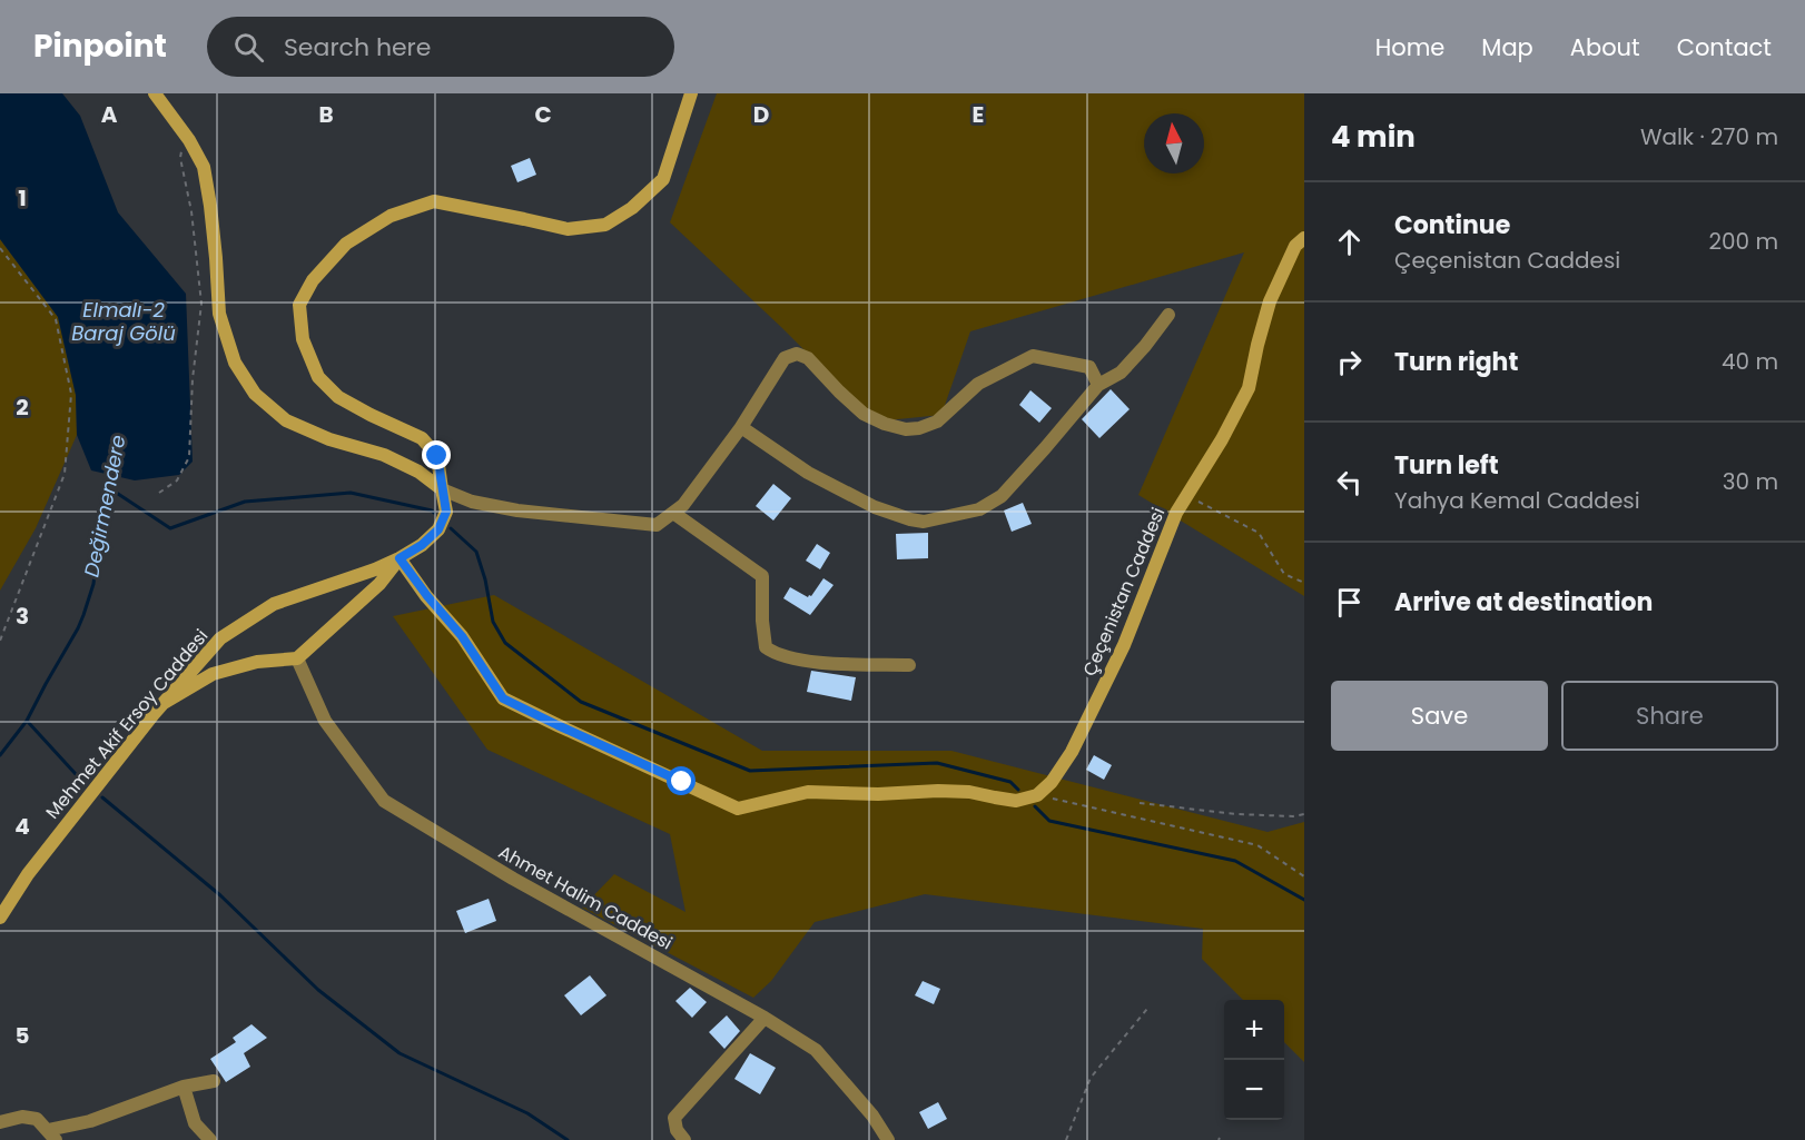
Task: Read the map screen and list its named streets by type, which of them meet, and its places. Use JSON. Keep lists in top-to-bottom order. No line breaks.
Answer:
{"streets":{"street":["Çeçenistan Caddesi","Mehmet Akif Ersoy Caddesi","Ahmet Halim Caddesi"]},"water":["Elmalı-2 Baraj Gölü","Değirmendere"],"north":"top","page":{"header":"Pinpoint","search":"Search here","nav":["Home","Map","About","Contact"],"heading":["4 min","Walk · 270 m"],"list":[["Continue","Çeçenistan Caddesi","200 m"],["Turn right","40 m"],["Turn left","Yahya Kemal Caddesi","30 m"],"Arrive at destination"],"buttons":["Save","Share"],"map_buttons":["+","−"]},"grid":{"columns":["A","B","C","D","E"],"rows":["1","2","3","4","5"]}}
